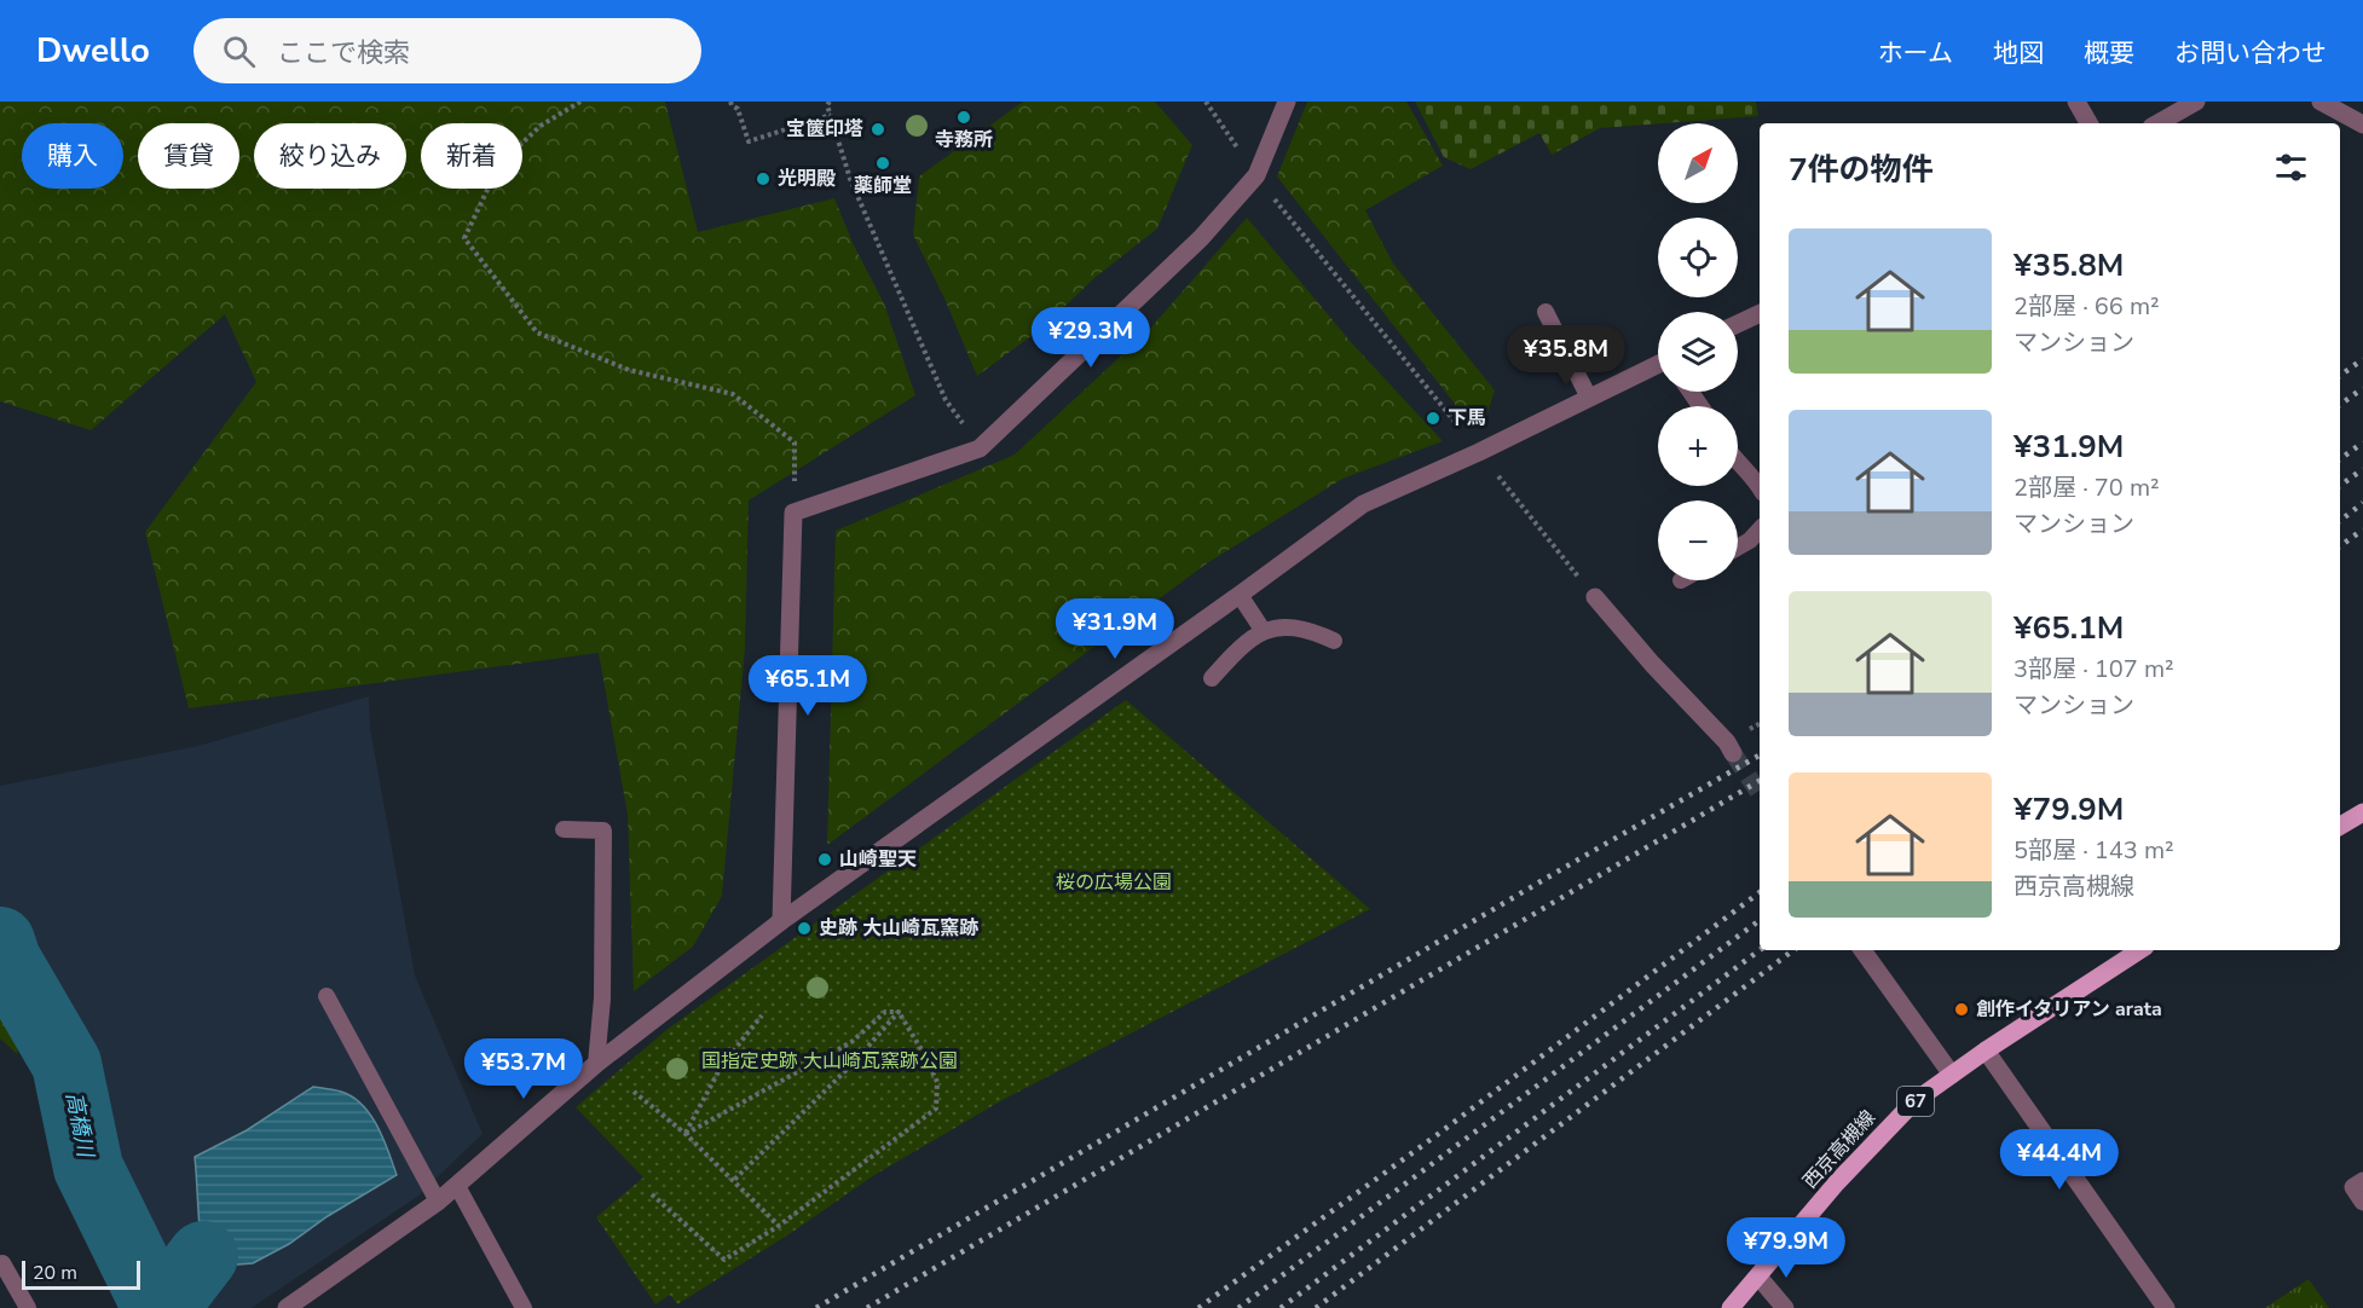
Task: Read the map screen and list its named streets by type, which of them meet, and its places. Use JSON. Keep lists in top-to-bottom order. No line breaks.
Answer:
{"streets":{"main road":["67","西京高槻線"]},"water":["高橋川"],"parks":["桜の広場公園","国指定史跡 大山崎瓦窯跡公園"],"places":["寺務所","宝篋印塔","薬師堂","光明殿","下馬","山崎聖天","史跡 大山崎瓦窯跡","創作イタリアン arata"],"scale_bar":"20 m","north":"top right","page":{"header":"Dwello","search":"ここで検索","nav":["ホーム","地図","概要","お問い合わせ"],"map_buttons":["+","−"],"chip":["購入","賃貸","絞り込み","新着"],"heading":"7件の物件","list":[{"name":"¥35.8M","note":"2部屋 · 66 m² · マンション"},{"name":"¥31.9M","note":"2部屋 · 70 m² · マンション"},{"name":"¥65.1M","note":"3部屋 · 107 m² · マンション"},{"name":"¥79.9M","note":"5部屋 · 143 m² · 西京高槻線"}],"price":["¥29.3M","¥35.8M","¥31.9M","¥65.1M","¥53.7M","¥44.4M","¥79.9M"],"scale":"20 m"}}
